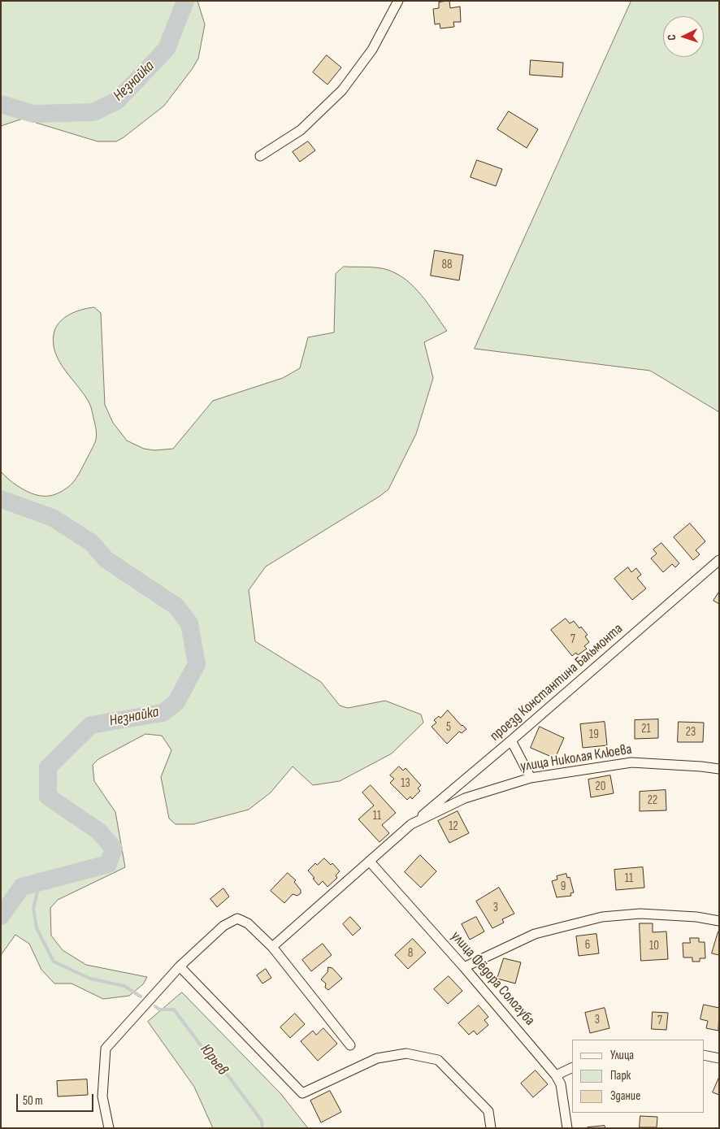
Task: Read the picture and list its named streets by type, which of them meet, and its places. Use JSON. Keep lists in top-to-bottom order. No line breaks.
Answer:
{"streets":{"street":["проезд Константина Бальмонта","улица Николая Клюева","улица Фёдора Сологуба"]},"crossings":[["проезд Константина Бальмонта","улица Николая Клюева"],["улица Николая Клюева","улица Фёдора Сологуба"]],"water":["Незнайка","Юрьев"],"house_numbers":["88","7","5","21","23","19","13","20","22","11","12","11","9","3","6","10","8","3","7"],"legend":["Улица","Парк","Здание"],"scale_bar":"50 m","north":"left"}
